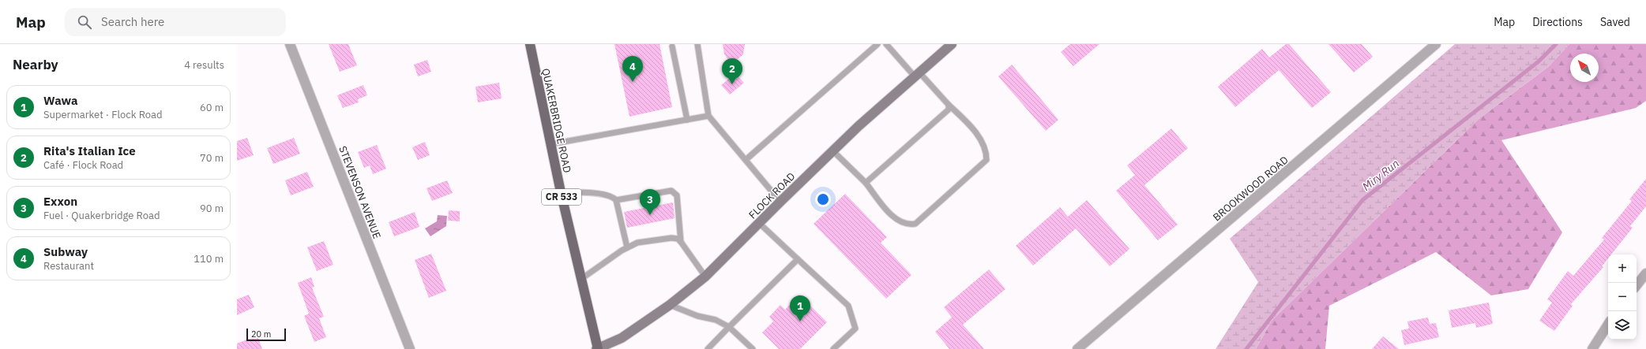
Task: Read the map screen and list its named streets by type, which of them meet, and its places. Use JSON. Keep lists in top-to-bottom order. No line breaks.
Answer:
{"streets":{"main road":["QUAKERBRIDGE ROAD","FLOCK ROAD","CR 533"],"street":["BROOKWOOD ROAD","STEVENSON AVENUE"]},"crossings":[["QUAKERBRIDGE ROAD","FLOCK ROAD"]],"water":["Miry Run"],"scale_bar":"20 m","north":"top left","page":{"header":"Map","search":"Search here","nav":["Map","Directions","Saved"],"heading":["Nearby","4 results"],"pins":["4","2","3","1"],"list":[{"mark":"1","name":"Wawa","note":"Supermarket · Flock Road","value":"60 m"},{"mark":"2","name":"Rita's Italian Ice","note":"Café · Flock Road","value":"70 m"},{"mark":"3","name":"Exxon","note":"Fuel · Quakerbridge Road","value":"90 m"},{"mark":"4","name":"Subway","note":"Restaurant","value":"110 m"}],"map_buttons":["+","−"],"scale":"20 m"}}
